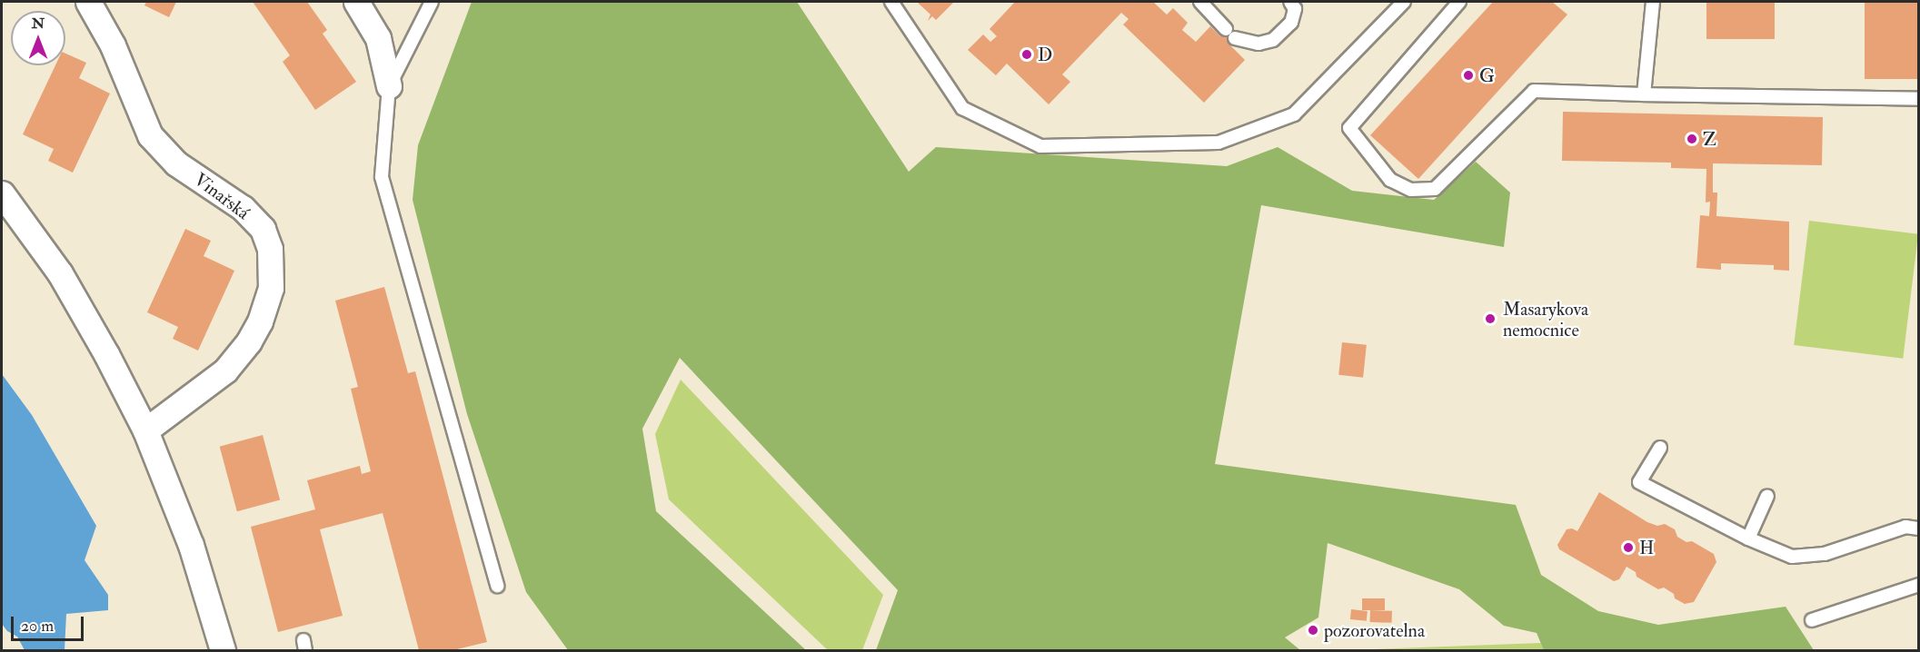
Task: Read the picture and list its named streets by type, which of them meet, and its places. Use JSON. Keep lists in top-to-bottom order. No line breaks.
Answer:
{"streets":{"street":["Vinařská"]},"places":["D","G","Z","Masarykova nemocnice","H","pozorovatelna"],"scale_bar":"20 m","north":"top"}
